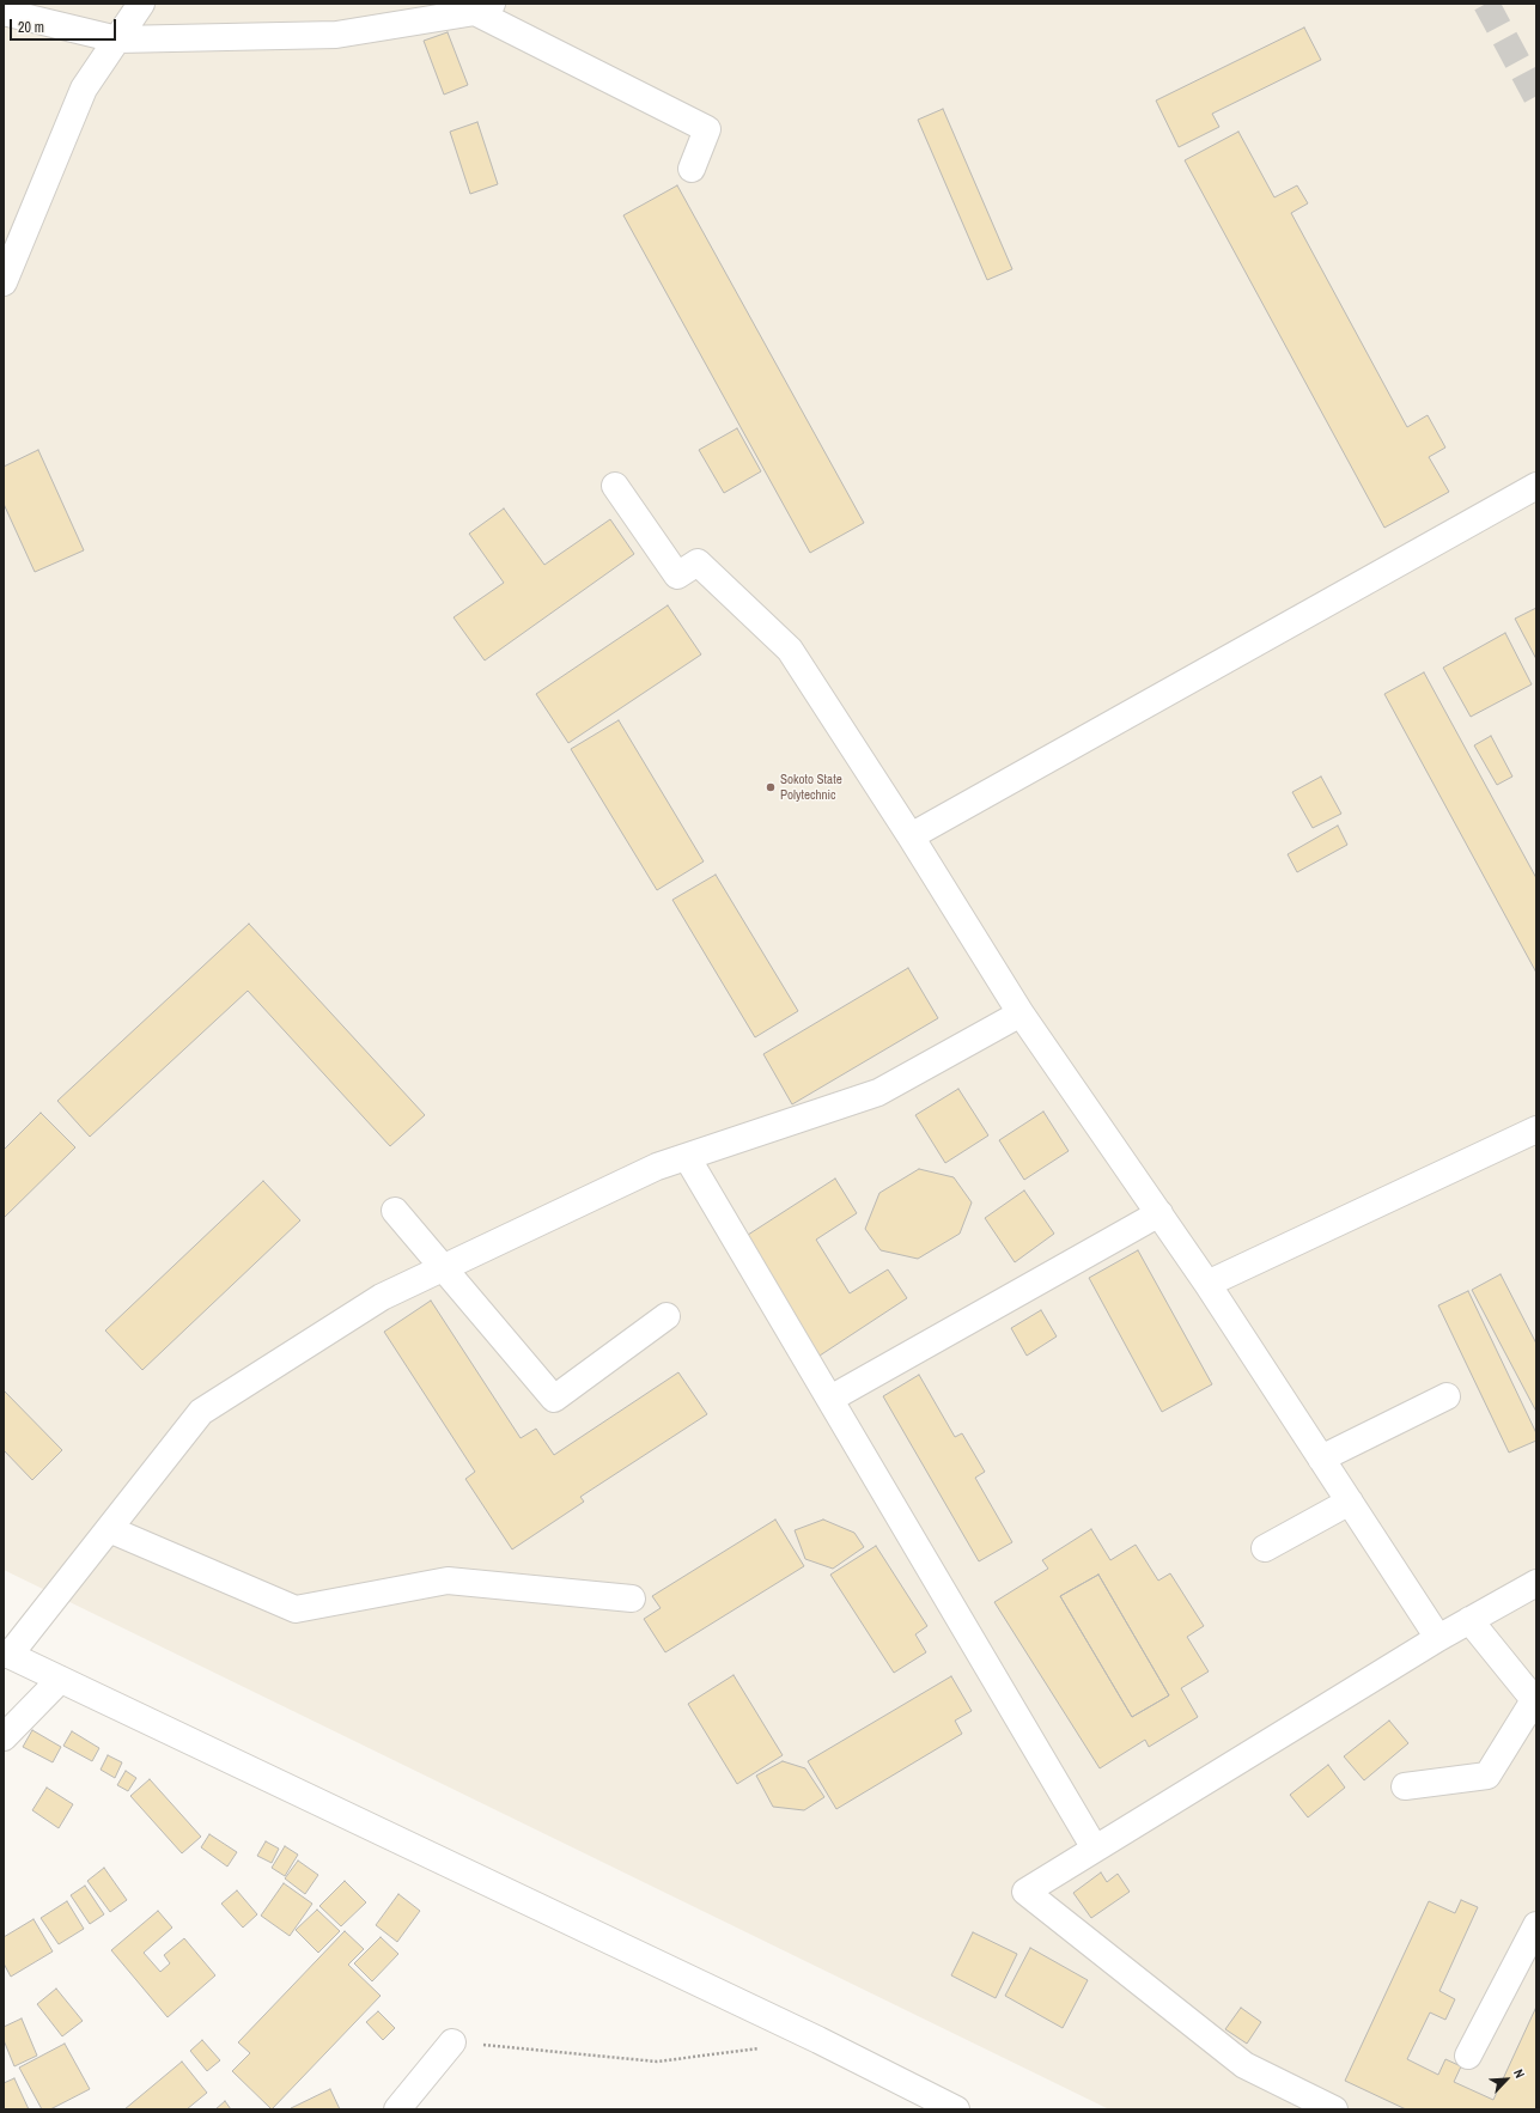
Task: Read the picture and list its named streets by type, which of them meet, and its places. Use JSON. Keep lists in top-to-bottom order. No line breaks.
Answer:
{"places":["Sokoto State Polytechnic"],"scale_bar":"20 m","north":"top right"}
